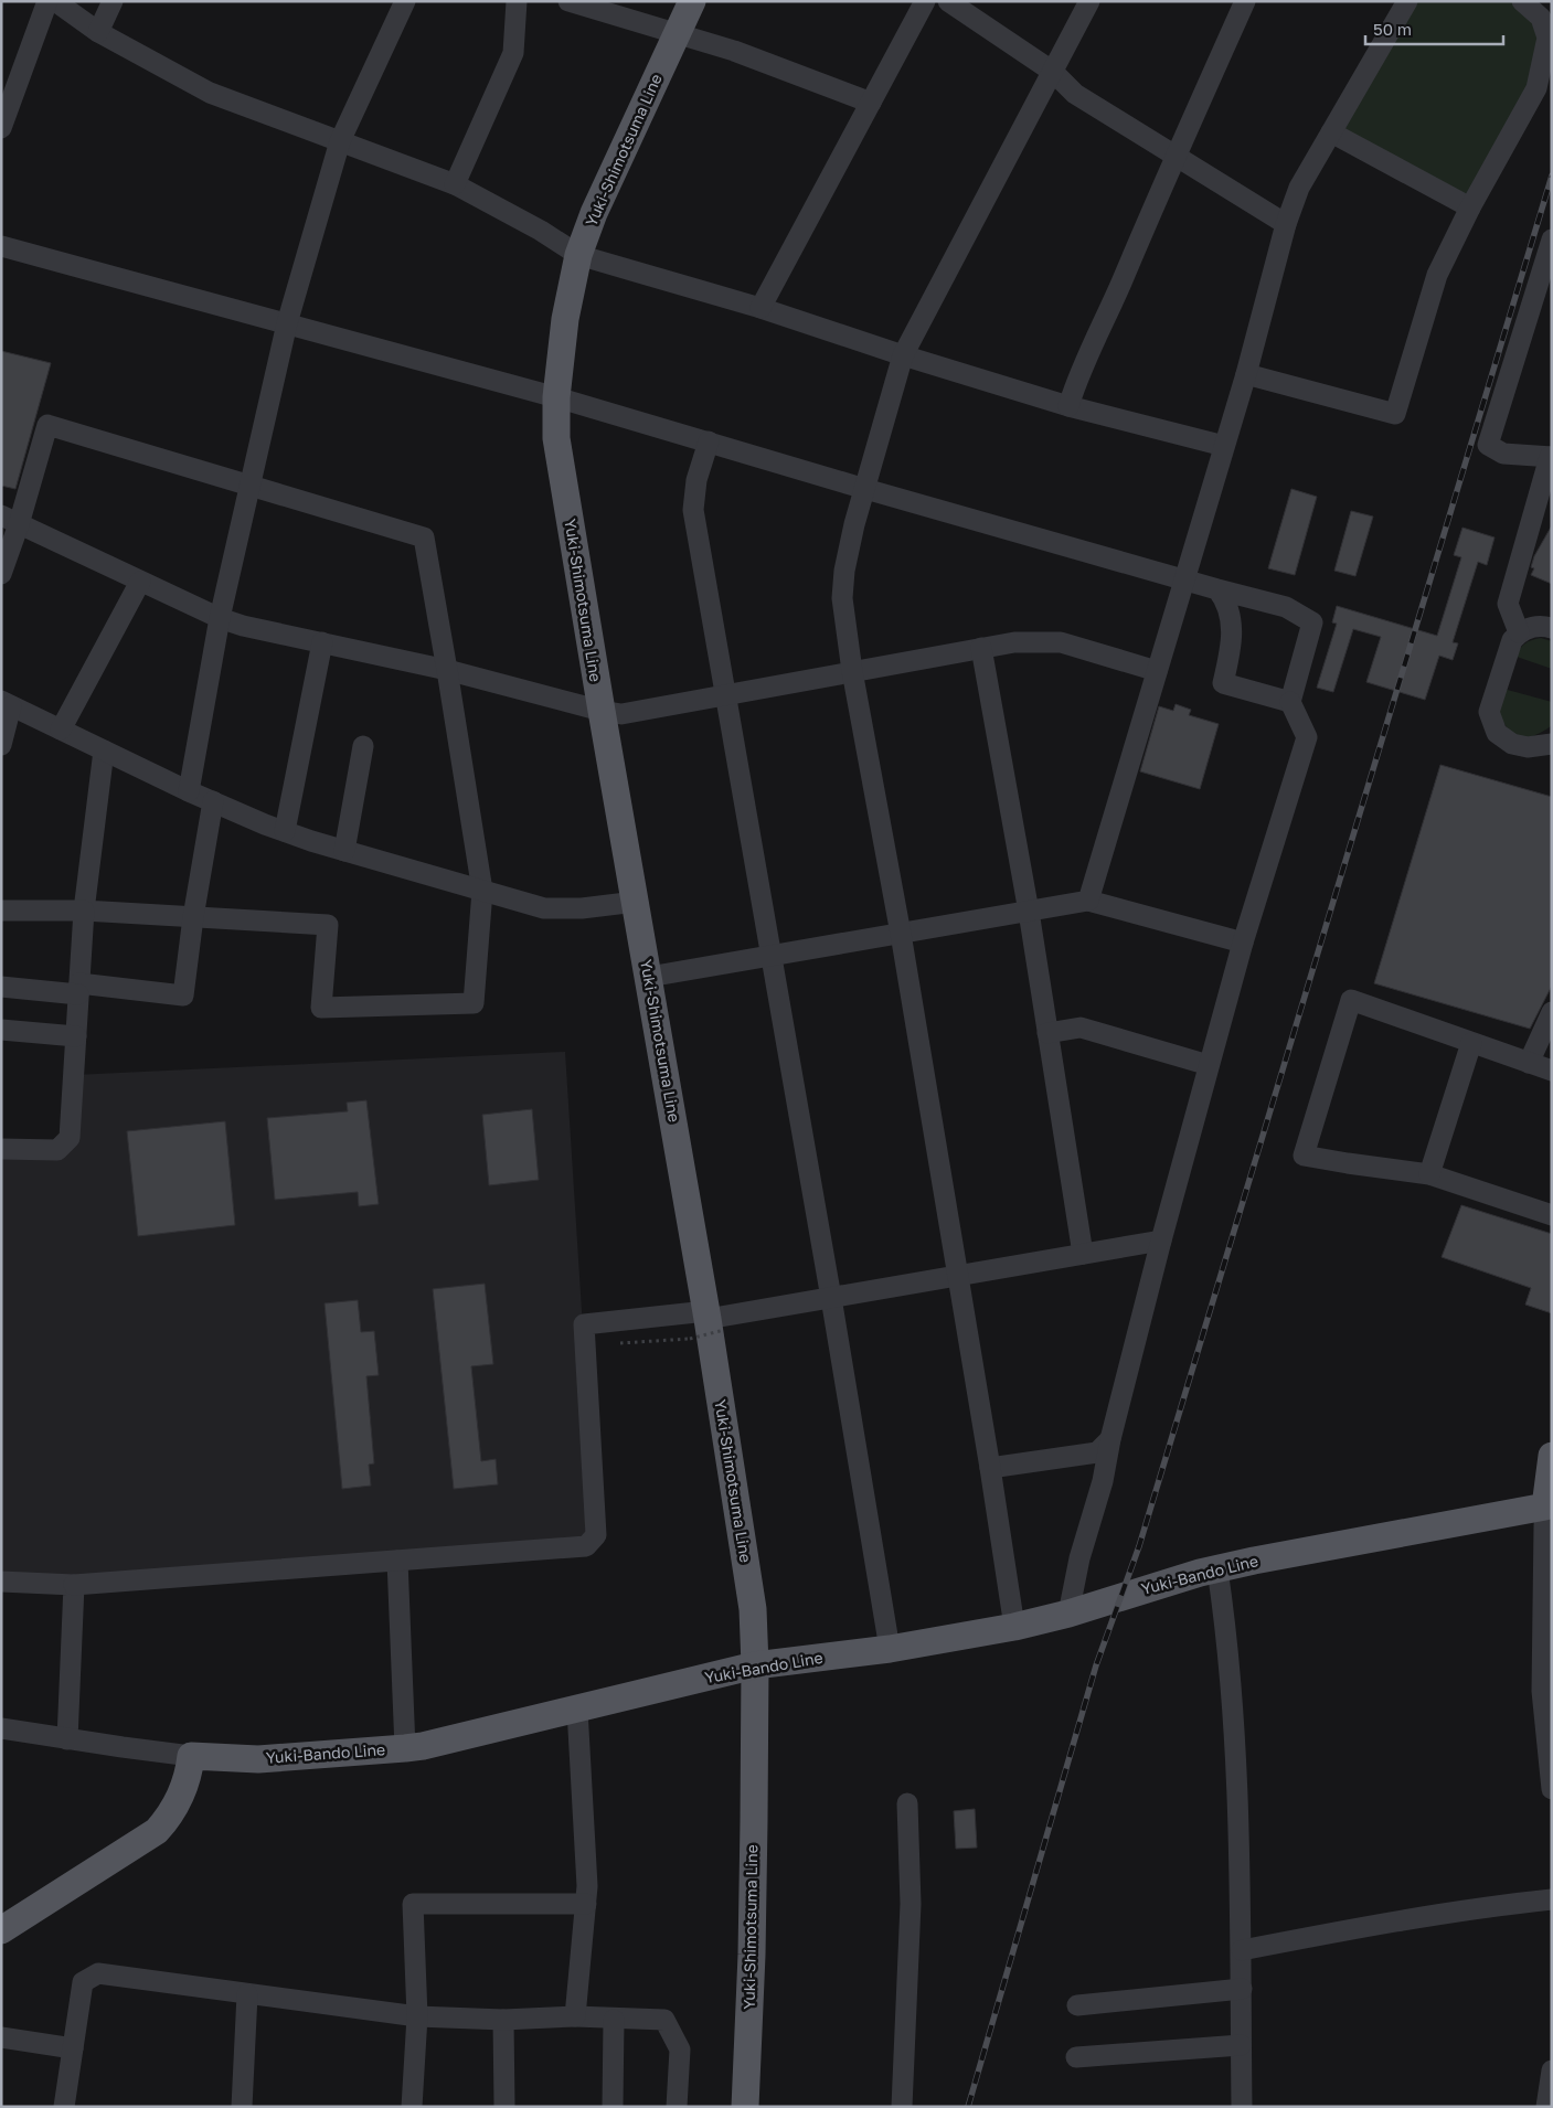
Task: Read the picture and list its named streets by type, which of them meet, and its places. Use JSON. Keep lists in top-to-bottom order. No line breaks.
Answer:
{"streets":{"main road":["Yuki-Shimotsuma Line","Yuki-Bando Line"]},"crossings":[["Yuki-Shimotsuma Line","Yuki-Bando Line"]],"scale_bar":"50 m"}
